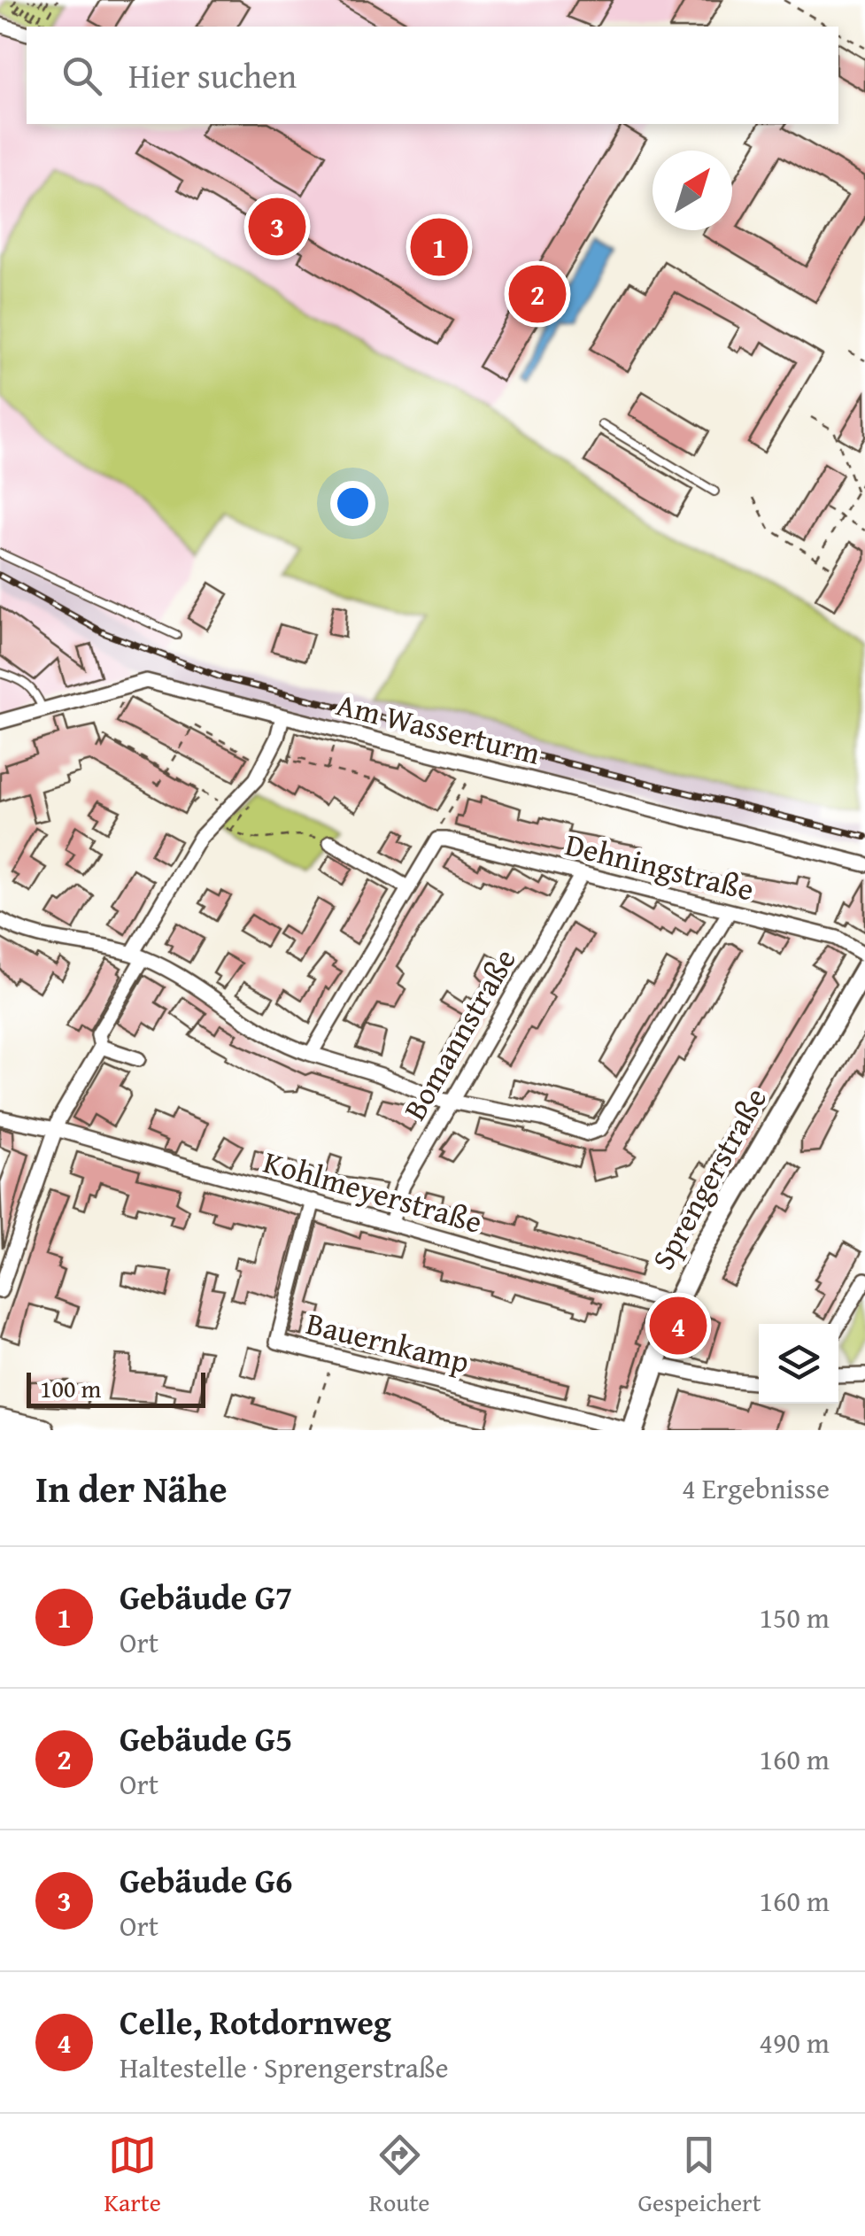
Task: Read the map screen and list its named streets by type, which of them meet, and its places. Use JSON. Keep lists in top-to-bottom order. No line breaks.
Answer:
{"streets":{"street":["Am Wasserturm","Dehningstraße","Bomannstraße","Sprengerstraße","Kohlmeyerstraße","Bauernkamp"]},"crossings":[["Dehningstraße","Bomannstraße"],["Bomannstraße","Kohlmeyerstraße"],["Sprengerstraße","Kohlmeyerstraße"],["Sprengerstraße","Bauernkamp"],["Kohlmeyerstraße","Bauernkamp"]],"scale_bar":"100 m","north":"top right","page":{"search":"Hier suchen","pins":["3","1","2","4"],"scale":"100 m","heading":["In der Nähe","4 Ergebnisse"],"list":[{"mark":"1","name":"Gebäude G7","note":"Ort","value":"150 m"},{"mark":"2","name":"Gebäude G5","note":"Ort","value":"160 m"},{"mark":"3","name":"Gebäude G6","note":"Ort","value":"160 m"},{"mark":"4","name":"Celle, Rotdornweg","note":"Haltestelle · Sprengerstraße","value":"490 m"}],"nav":["Karte","Route","Gespeichert"]}}
